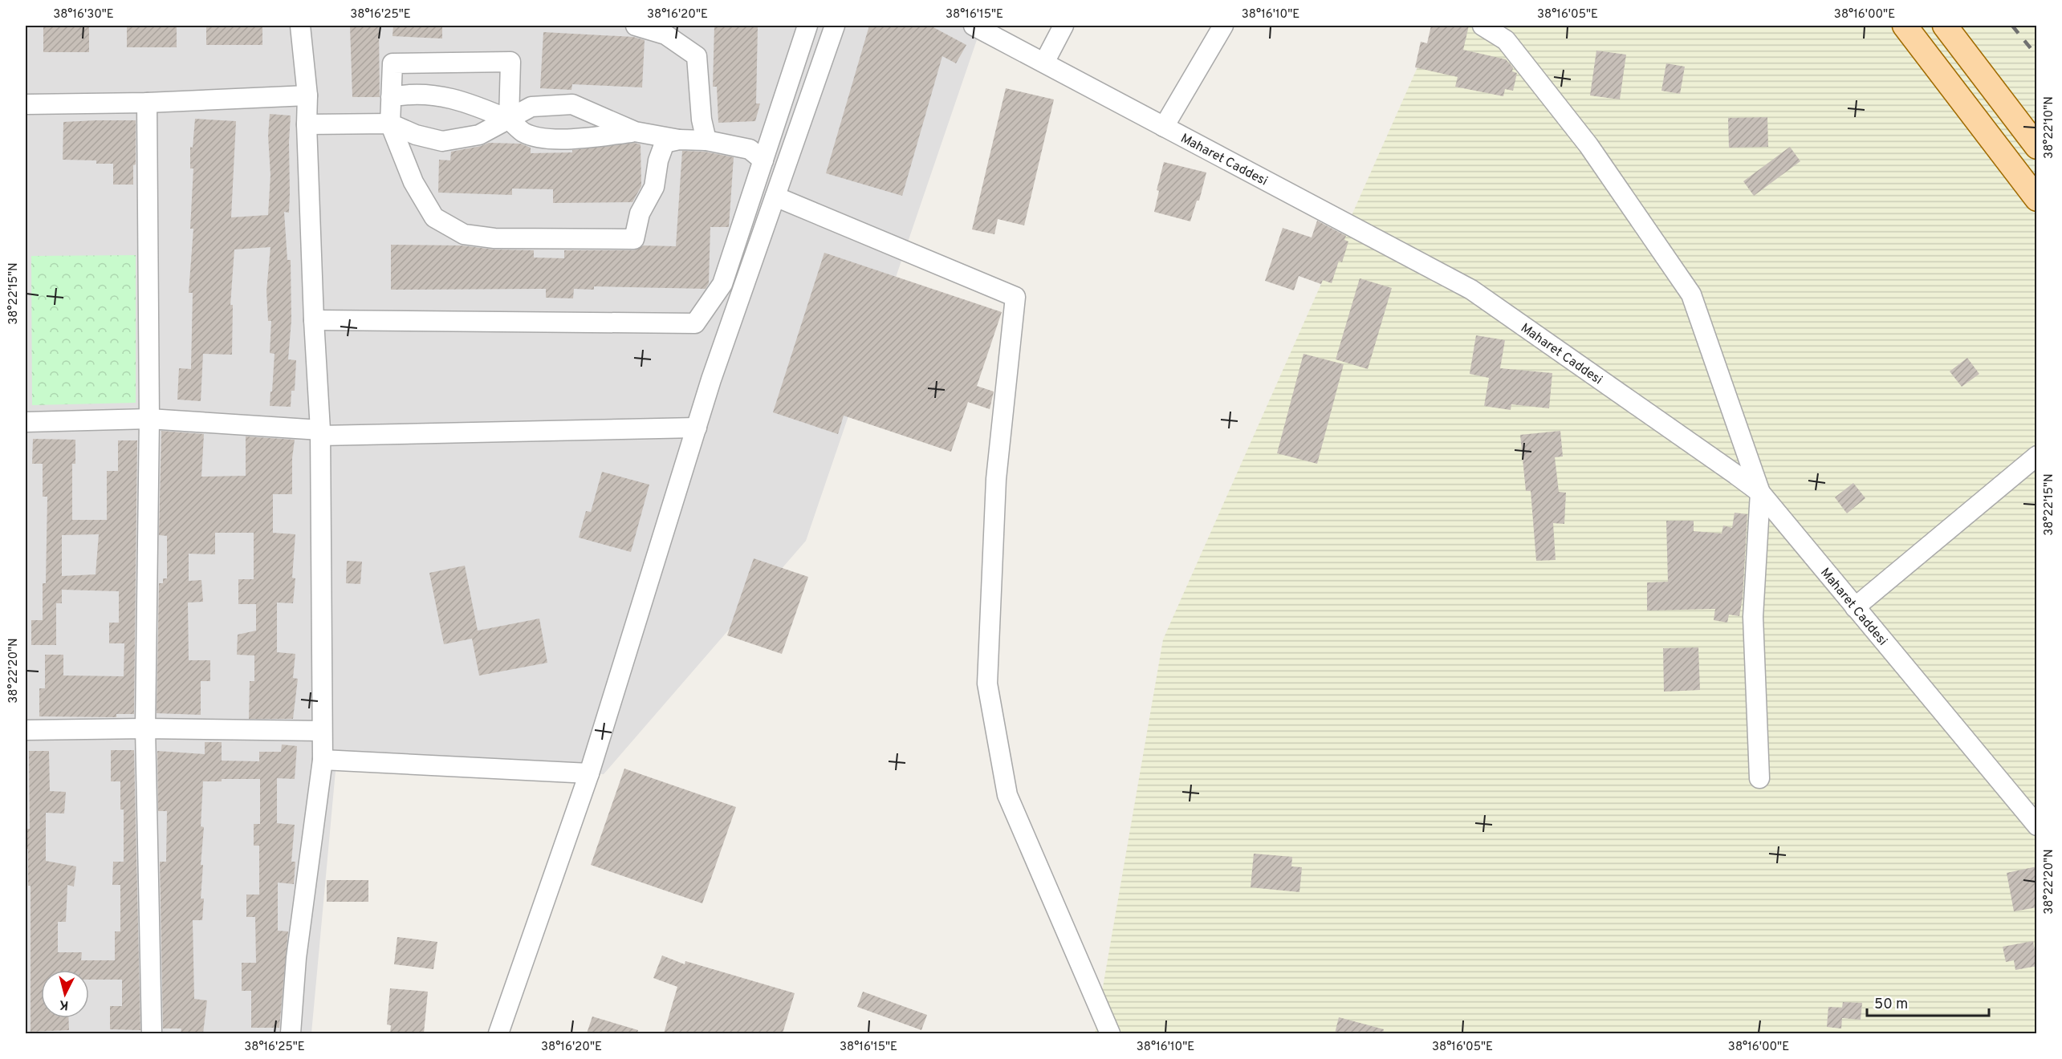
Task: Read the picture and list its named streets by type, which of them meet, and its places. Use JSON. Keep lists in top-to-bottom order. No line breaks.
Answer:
{"streets":{"street":["Maharet Caddesi"]},"scale_bar":"50 m","north":"bottom","coordinates":["38°16'30\"E","38°16'25\"E","38°16'20\"E","38°16'15\"E","38°16'10\"E","38°16'05\"E","38°16'00\"E","38°22'10\"N","38°22'15\"N","38°22'20\"N"]}
